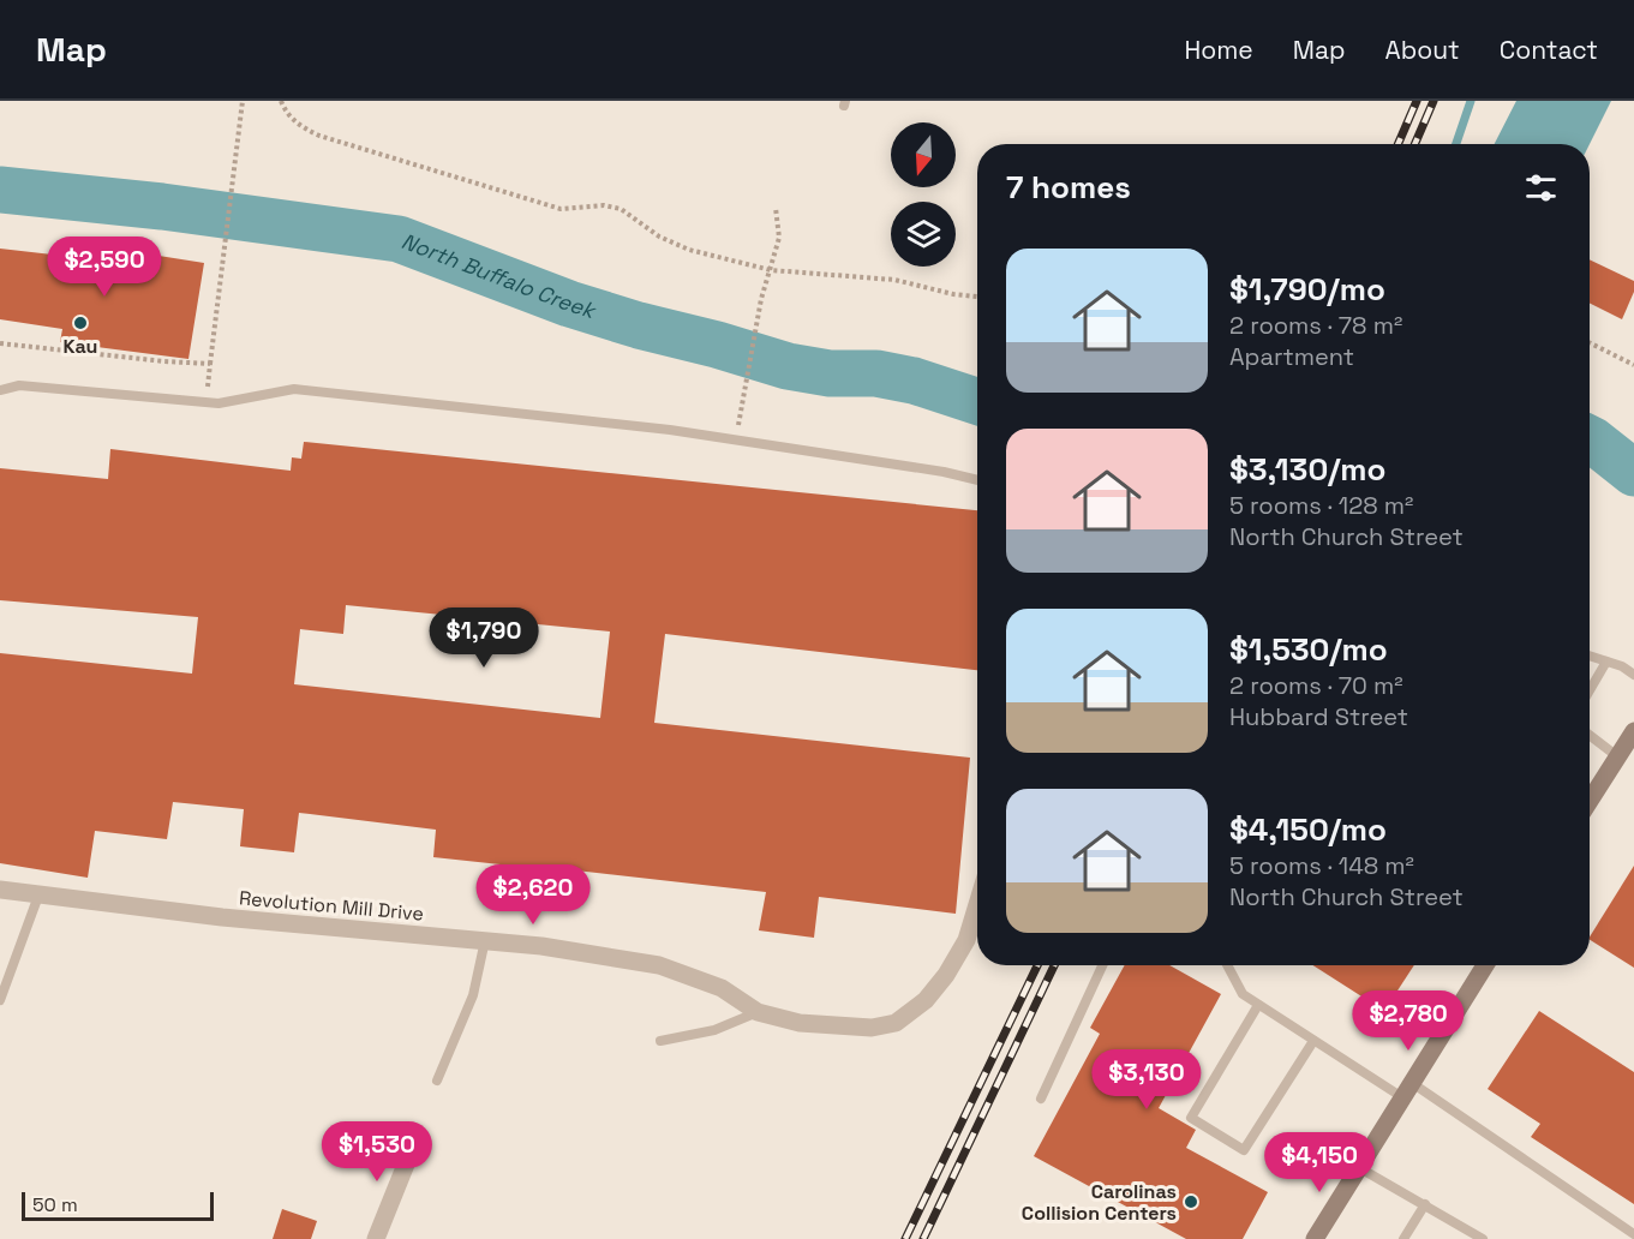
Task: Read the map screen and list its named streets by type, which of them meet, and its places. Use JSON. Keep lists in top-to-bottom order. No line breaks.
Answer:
{"streets":{"street":["Revolution Mill Drive"]},"water":["North Buffalo Creek"],"places":["Kau","Carolinas Collision Centers"],"scale_bar":"50 m","north":"bottom","page":{"header":"Map","nav":["Home","Map","About","Contact"],"heading":"7 homes","list":[{"name":"$1,790/mo","note":"2 rooms · 78 m² · Apartment"},{"name":"$3,130/mo","note":"5 rooms · 128 m² · North Church Street"},{"name":"$1,530/mo","note":"2 rooms · 70 m² · Hubbard Street"},{"name":"$4,150/mo","note":"5 rooms · 148 m² · North Church Street"}],"price":["$2,590","$1,790","$2,620","$2,780","$3,130","$1,530","$4,150"],"scale":"50 m"}}
